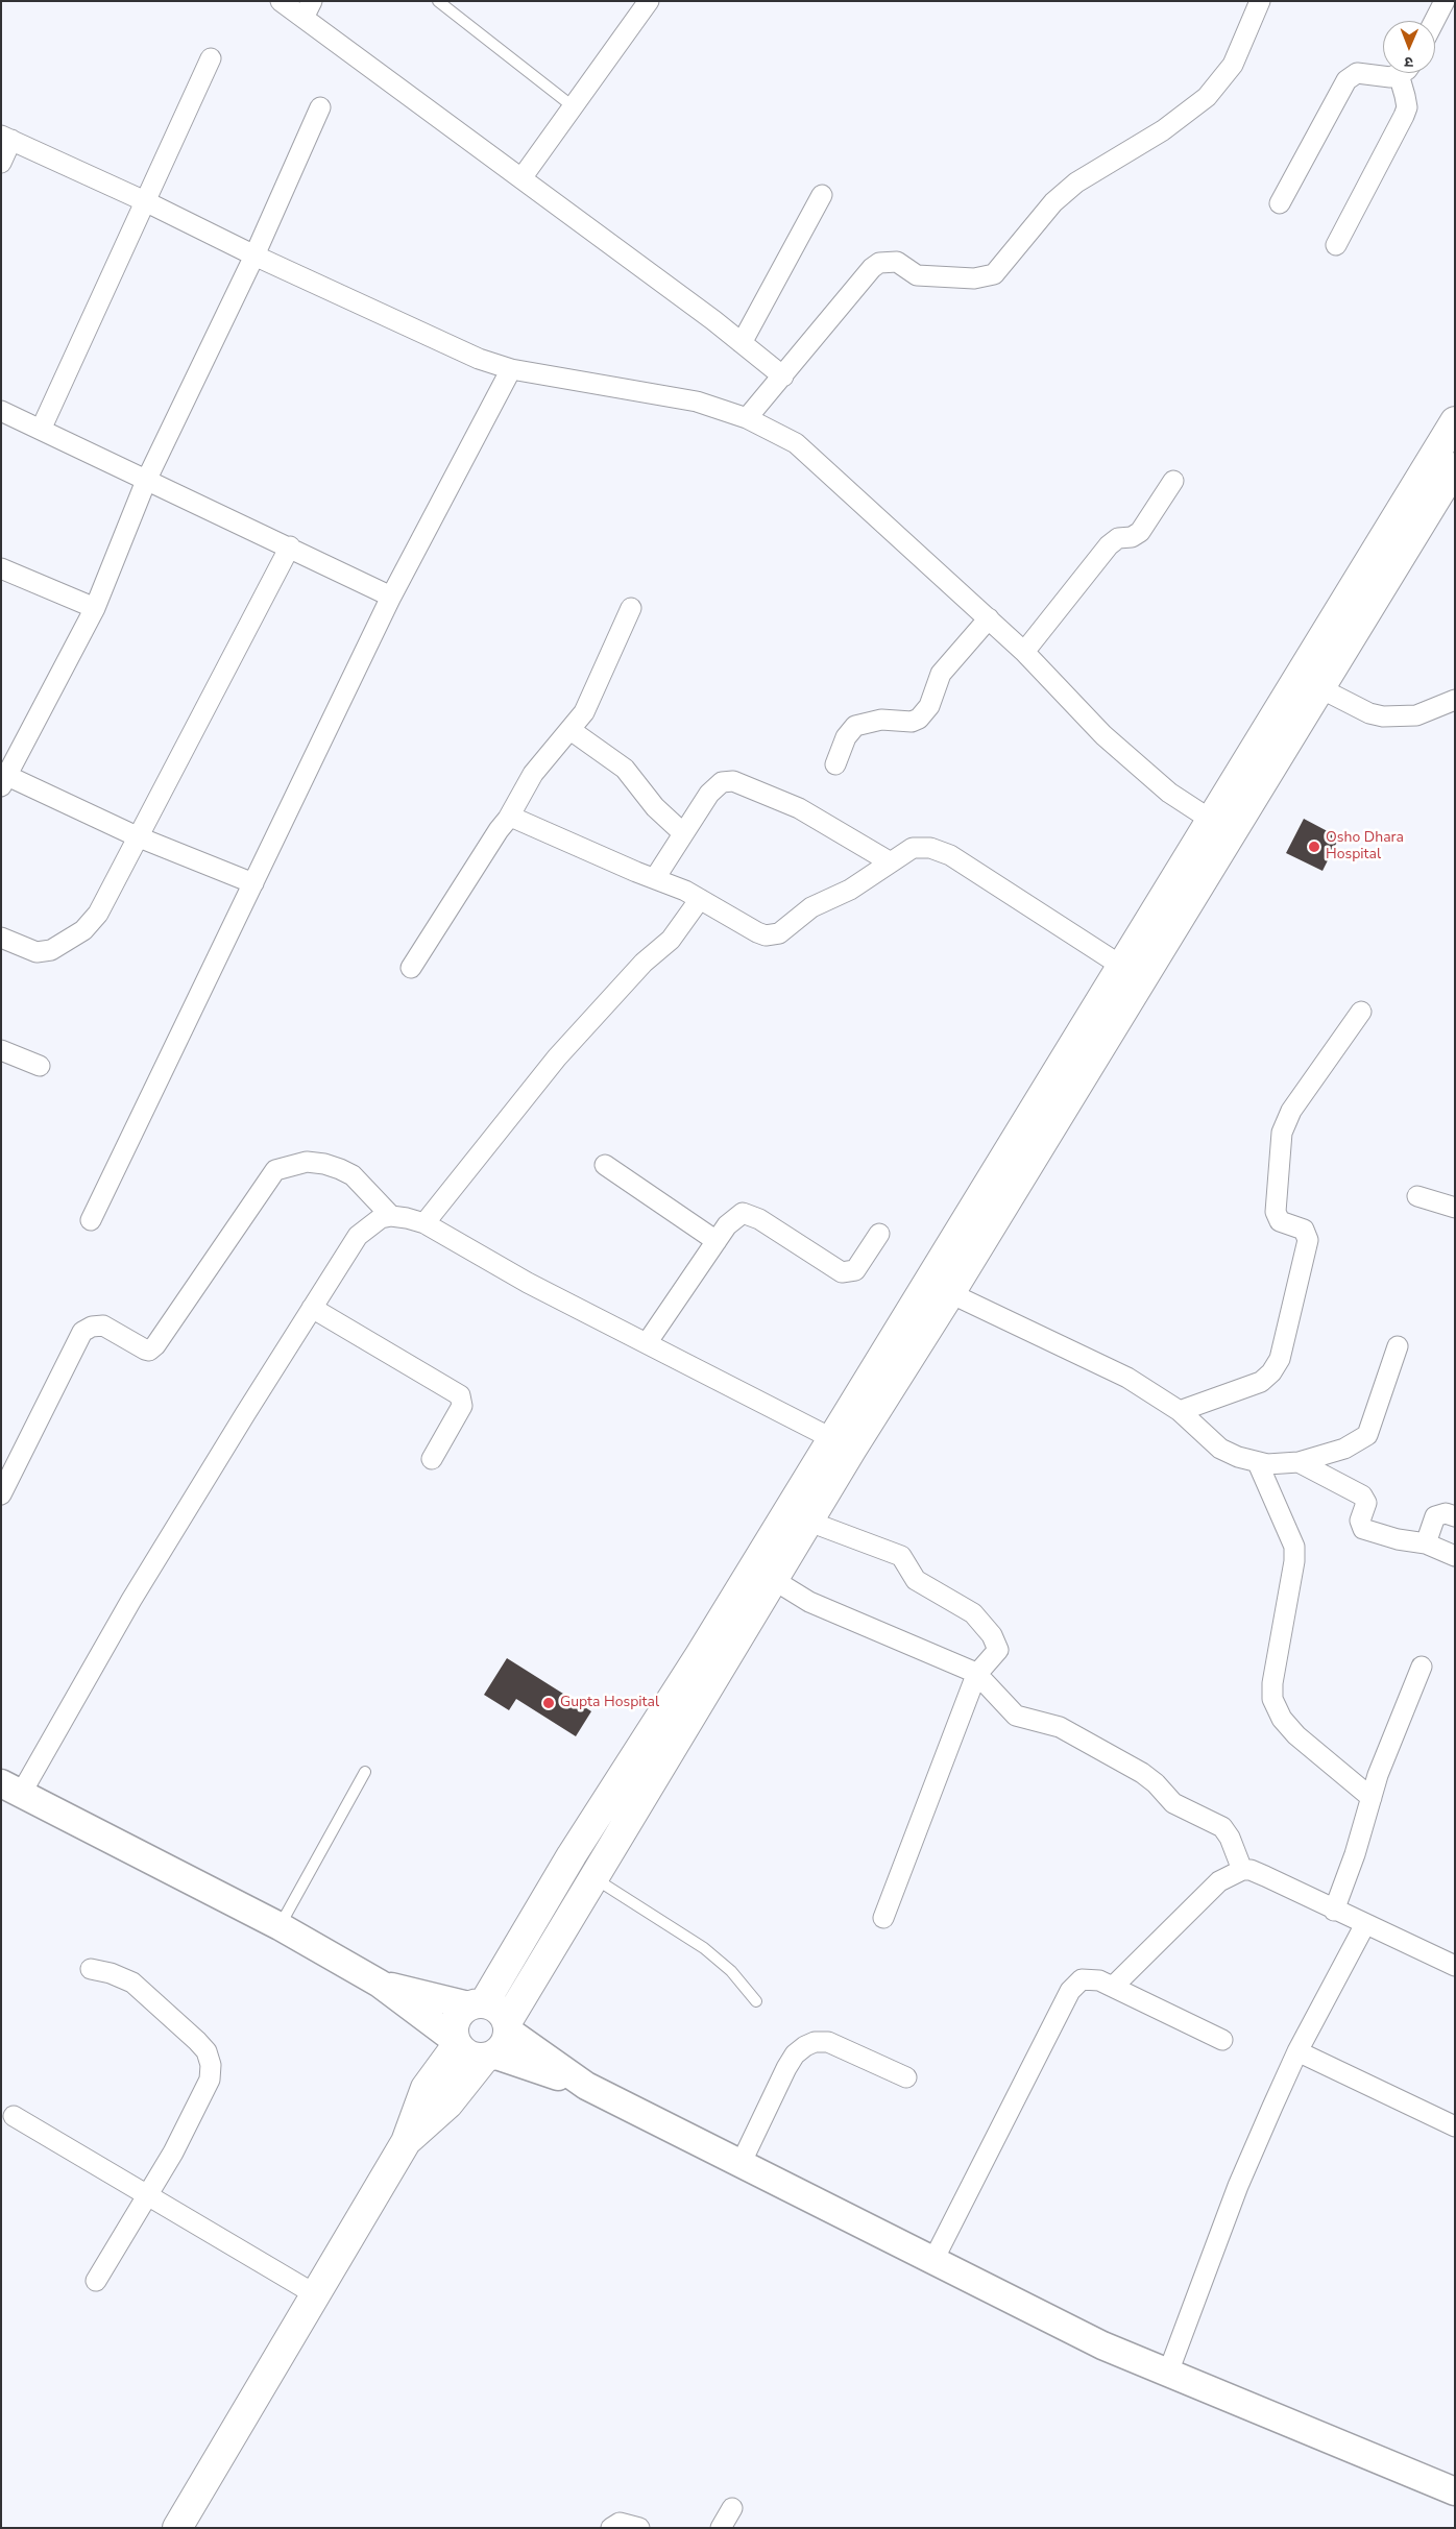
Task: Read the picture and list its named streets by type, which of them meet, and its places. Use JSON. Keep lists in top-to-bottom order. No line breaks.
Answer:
{"places":["Osho Dhara Hospital","Gupta Hospital"],"north":"bottom"}
